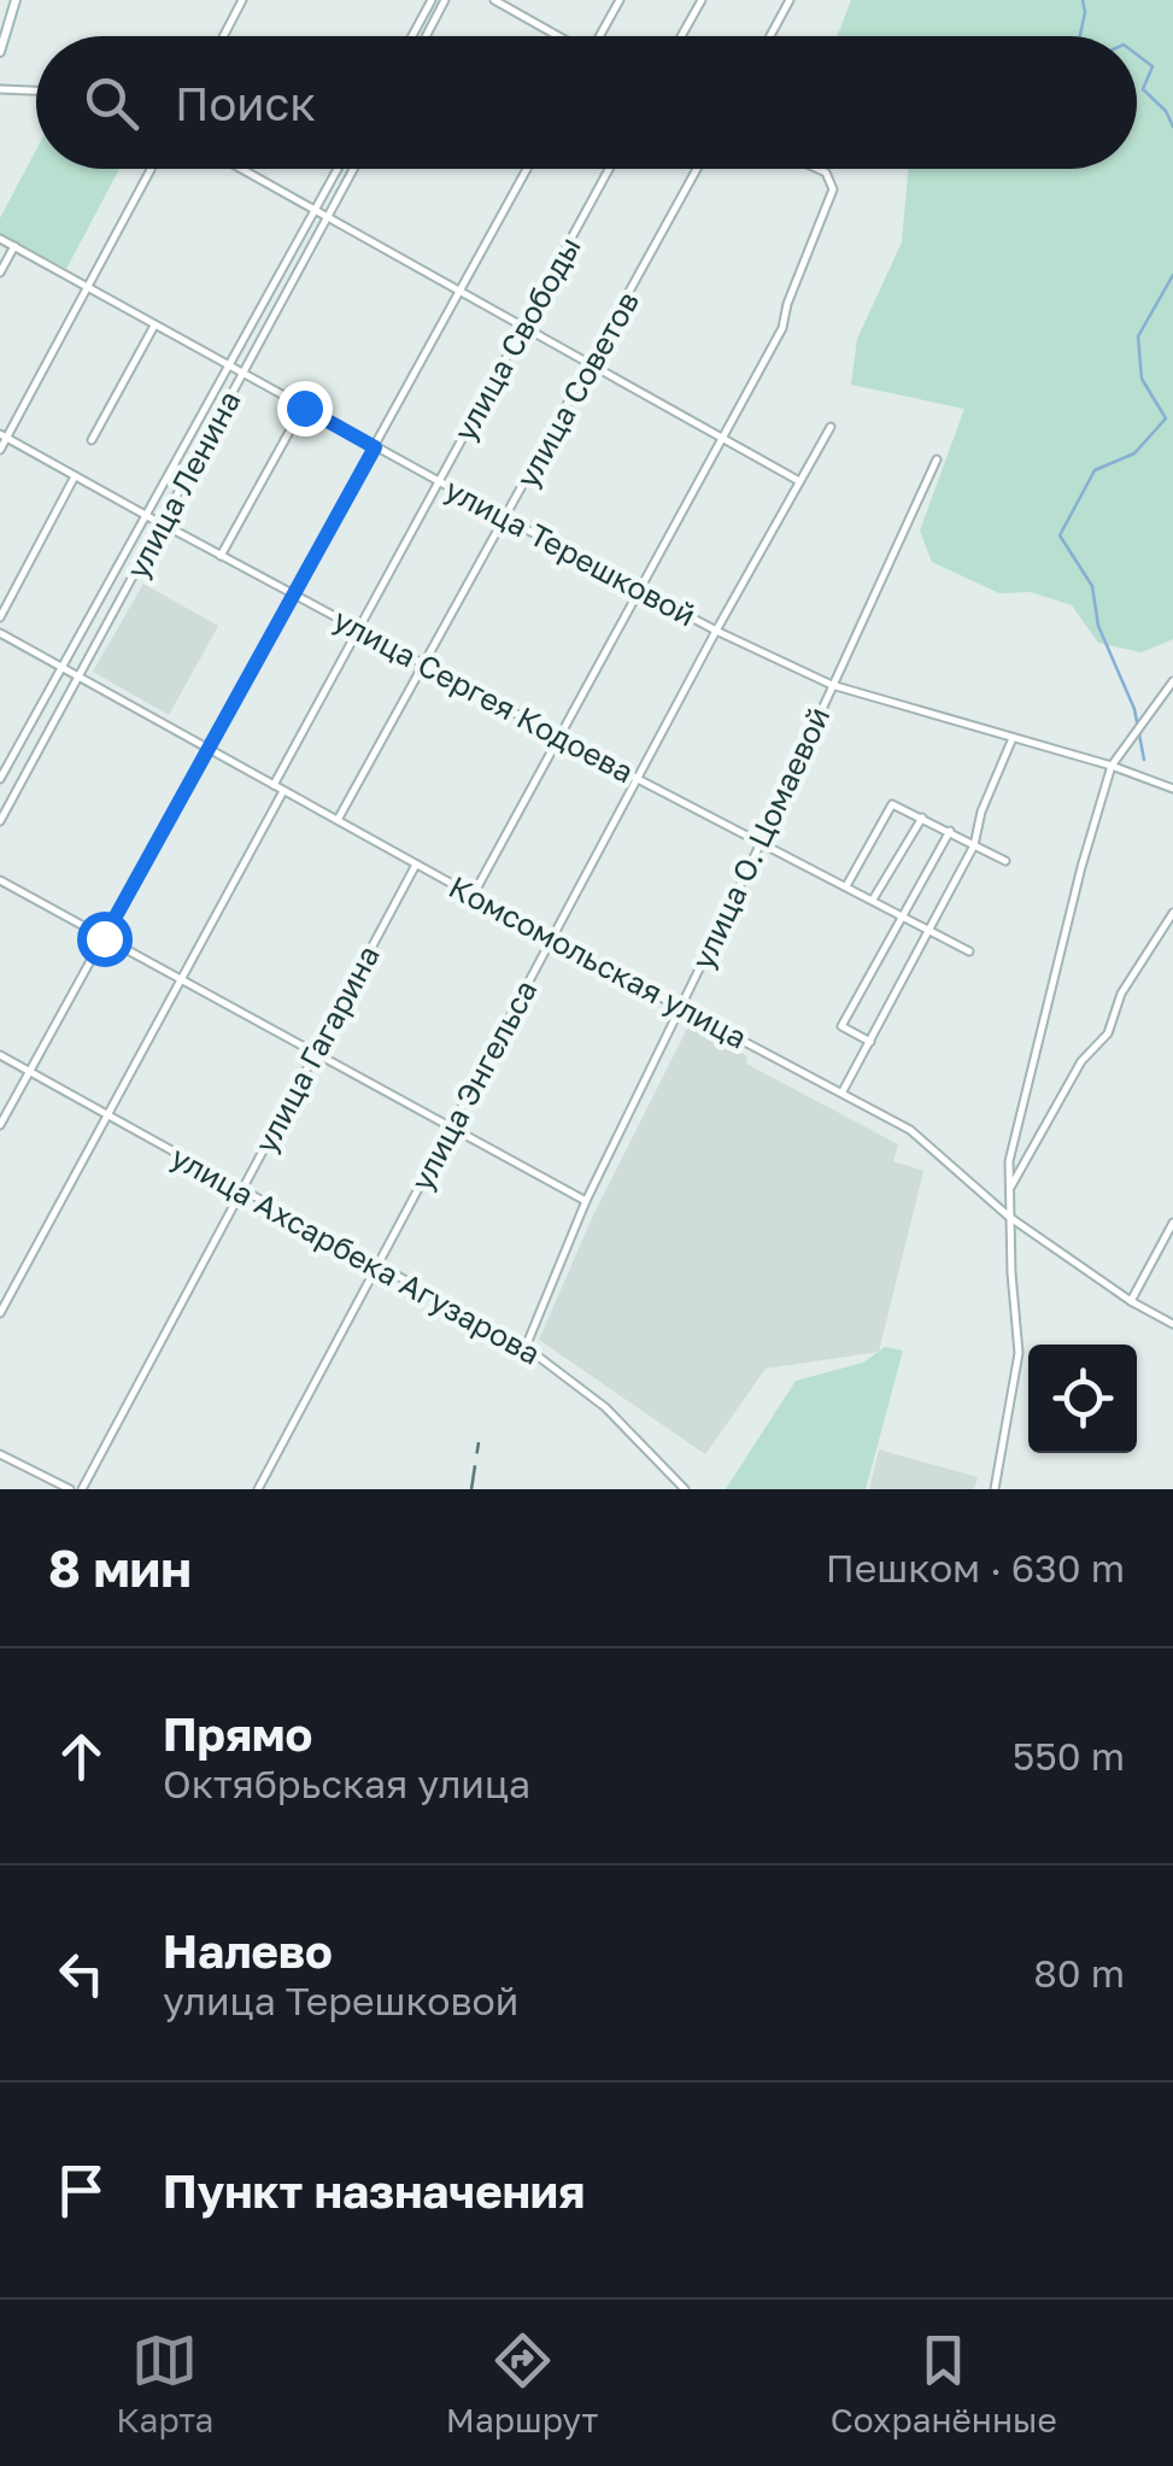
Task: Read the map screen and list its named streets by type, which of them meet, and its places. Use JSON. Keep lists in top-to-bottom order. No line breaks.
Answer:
{"streets":{"street":["улица Свободы","улица Советов","улица Ленина","улица Терешковой","улица Сергея Кодоева","улица О. Цомаевой","Комсомольская улица","улица Гагарина","улица Энгельса","улица Ахсарбека Агузарова"]},"crossings":[["улица Свободы","улица Терешковой"],["улица Свободы","улица Сергея Кодоева"],["улица Свободы","Комсомольская улица"],["улица Советов","улица Терешковой"],["улица Советов","улица Сергея Кодоева"],["улица Советов","Комсомольская улица"],["улица Ленина","улица Терешковой"],["улица Ленина","улица Сергея Кодоева"],["улица Ленина","Комсомольская улица"],["улица Терешковой","улица О. Цомаевой"],["улица Терешковой","улица Энгельса"],["улица Сергея Кодоева","улица О. Цомаевой"],["улица Сергея Кодоева","улица Энгельса"],["улица О. Цомаевой","Комсомольская улица"],["улица О. Цомаевой","улица Ахсарбека Агузарова"],["Комсомольская улица","улица Гагарина"],["Комсомольская улица","улица Энгельса"],["улица Гагарина","улица Ахсарбека Агузарова"],["улица Энгельса","улица Ахсарбека Агузарова"]],"page":{"search":"Поиск","heading":["8 мин","Пешком · 630 m"],"list":[["Прямо","Октябрьская улица","550 m"],["Налево","улица Терешковой","80 m"],"Пункт назначения"],"nav":["Карта","Маршрут","Сохранённые"]}}
